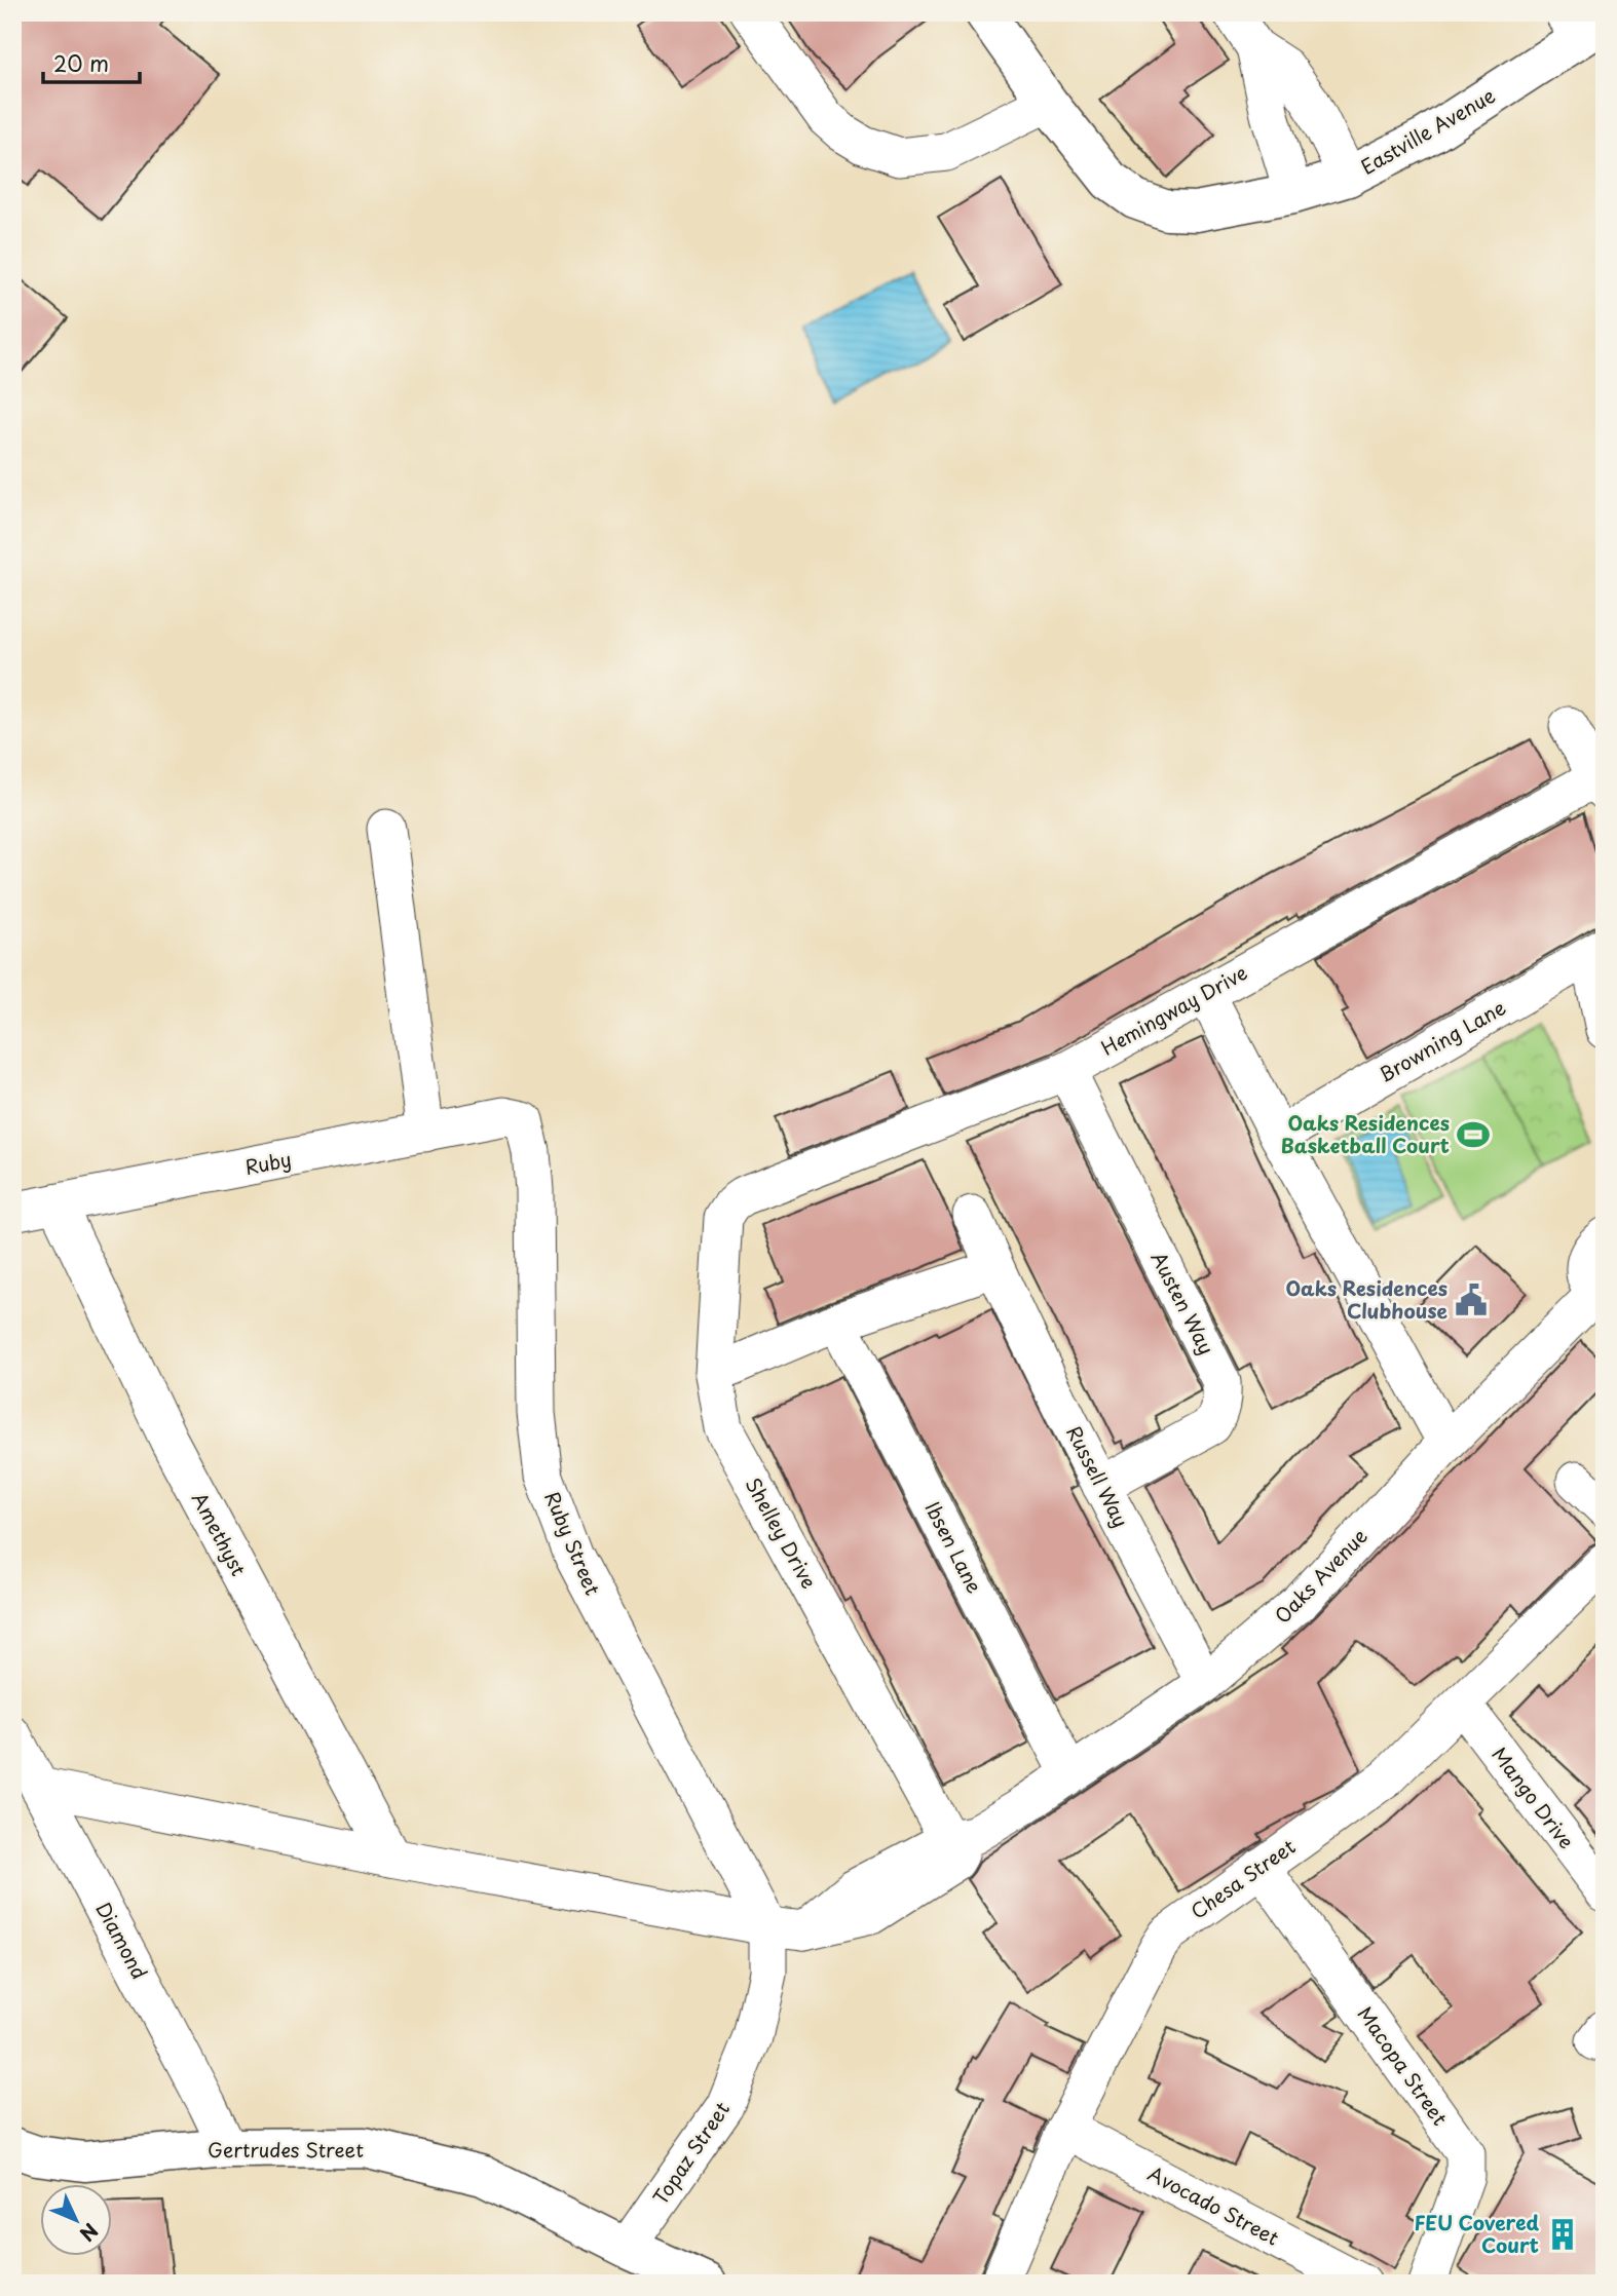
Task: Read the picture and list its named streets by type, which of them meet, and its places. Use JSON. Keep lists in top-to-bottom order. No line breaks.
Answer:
{"streets":{"street":["Eastville Avenue","Hemingway Drive","Browning Lane","Ruby","Austen Way","Russell Way","Shelley Drive","Amethyst","Ruby Street","Ibsen Lane","Oaks Avenue","Mango Drive","Chesa Street","Diamond","Macopa Street","Gertrudes Street","Topaz Street","Avocado Street"]},"crossings":[["Hemingway Drive","Austen Way"],["Hemingway Drive","Shelley Drive"],["Ruby","Amethyst"],["Ruby","Ruby Street"],["Austen Way","Russell Way"],["Russell Way","Oaks Avenue"],["Shelley Drive","Oaks Avenue"],["Amethyst","Oaks Avenue"],["Ruby Street","Oaks Avenue"],["Ruby Street","Topaz Street"],["Ibsen Lane","Oaks Avenue"],["Oaks Avenue","Diamond"],["Oaks Avenue","Topaz Street"],["Mango Drive","Chesa Street"],["Chesa Street","Macopa Street"],["Chesa Street","Avocado Street"],["Diamond","Gertrudes Street"],["Gertrudes Street","Topaz Street"]],"places":{"sports":["Oaks Residences Basketball Court"],"public building":["Oaks Residences Clubhouse"],"building":["FEU Covered Court"]},"scale_bar":"20 m","north":"bottom right"}
